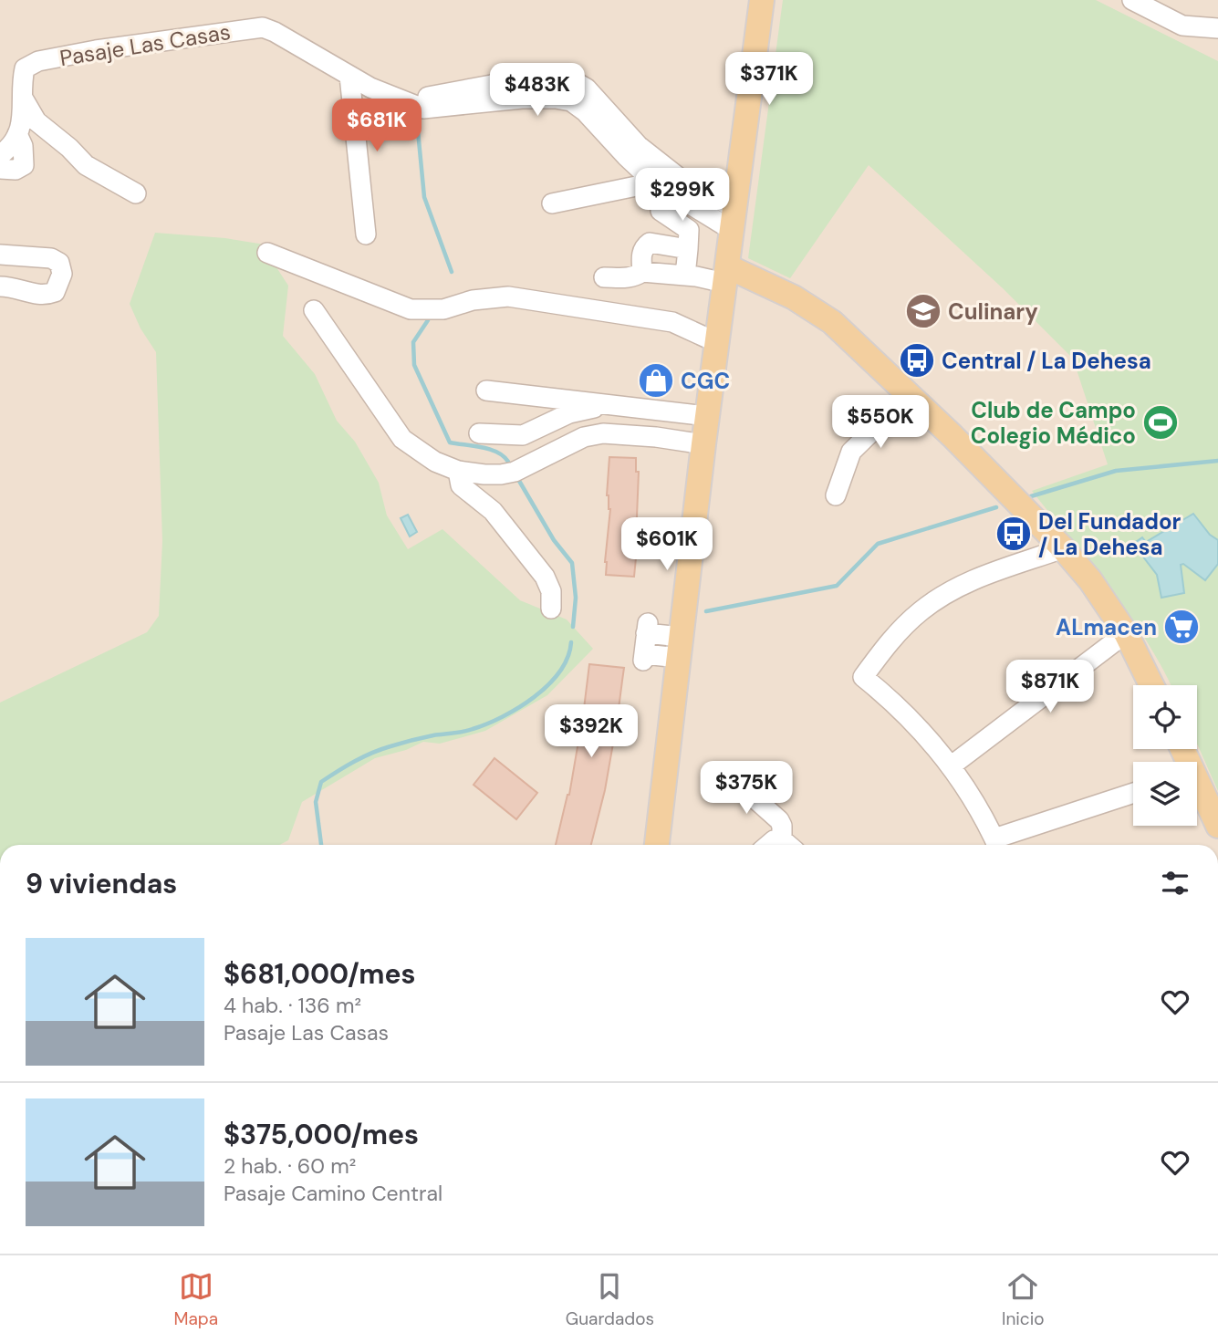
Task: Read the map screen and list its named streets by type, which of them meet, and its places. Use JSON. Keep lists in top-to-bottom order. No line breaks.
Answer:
{"streets":{"street":["Pasaje Las Casas"]},"places":{"school or university":["Culinary"],"bus stop":["Central / La Dehesa","Del Fundador / La Dehesa"],"shop":["CGC"],"sports":["Club de Campo Colegio Médico"],"supermarket":["ALmacen"]},"page":{"price":["$371K","$483K","$681K","$299K","$550K","$601K","$871K","$392K","$375K"],"heading":"9 viviendas","list":[{"name":"$681,000/mes","note":"4 hab. · 136 m² · Pasaje Las Casas"},{"name":"$375,000/mes","note":"2 hab. · 60 m² · Pasaje Camino Central"}],"tabs":["Mapa","Guardados","Inicio"]}}
